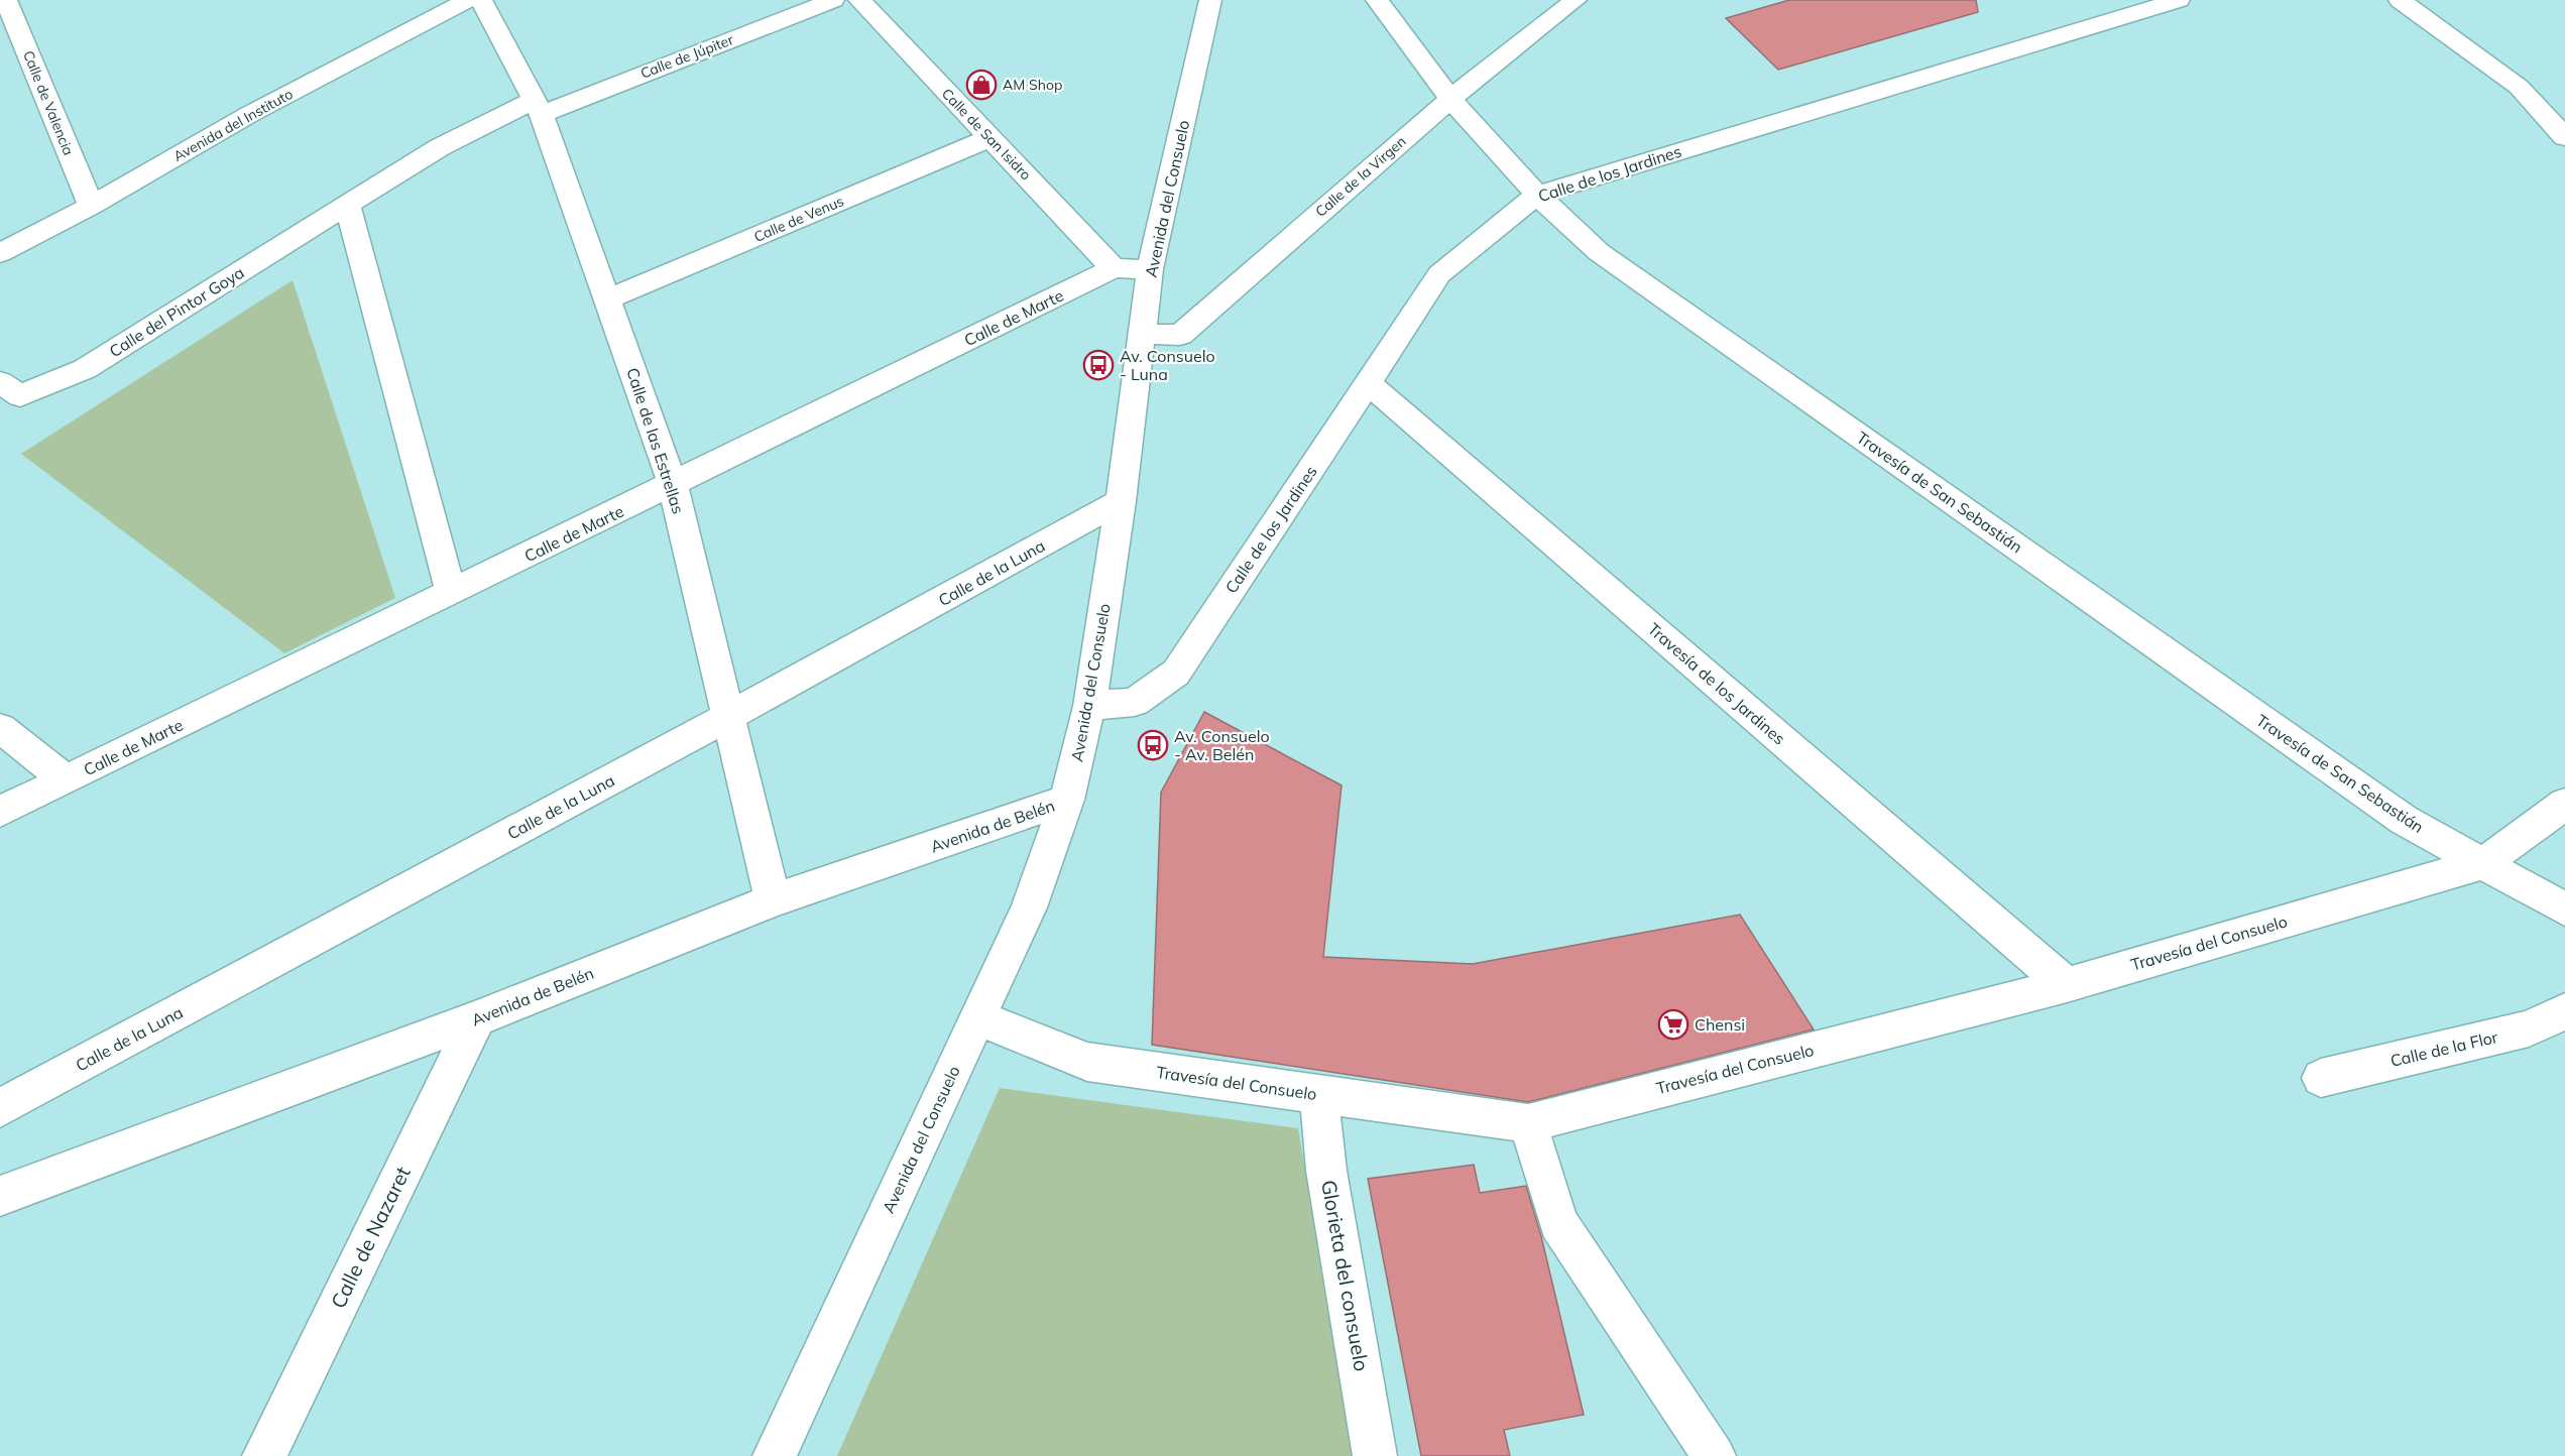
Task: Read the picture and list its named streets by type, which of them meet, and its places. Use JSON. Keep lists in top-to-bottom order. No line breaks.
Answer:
{"streets":{"street":["Calle de Júpiter","Calle de Valencia","Avenida del Instituto","Calle de San Isidro","Calle de los Jardines","Calle de la Virgen","Avenida del Consuelo","Calle de Venus","Calle del Pintor Goya","Calle de Marte","Calle de las Estrellas","Travesía de San Sebastián","Calle de la Luna","Travesía de los Jardines","Avenida de Belén","Travesía del Consuelo","Calle de la Flor","Calle de Nazaret","Glorieta del consuelo"]},"crossings":[["Calle de Júpiter","Calle del Pintor Goya"],["Calle de Júpiter","Calle de las Estrellas"],["Calle de Valencia","Avenida del Instituto"],["Calle de San Isidro","Calle de Venus"],["Calle de San Isidro","Calle de Marte"],["Calle de los Jardines","Avenida del Consuelo"],["Calle de los Jardines","Travesía de San Sebastián"],["Calle de los Jardines","Travesía de los Jardines"],["Calle de la Virgen","Avenida del Consuelo"],["Calle de la Virgen","Travesía de San Sebastián"],["Avenida del Consuelo","Calle de Marte"],["Avenida del Consuelo","Calle de la Luna"],["Avenida del Consuelo","Avenida de Belén"],["Avenida del Consuelo","Travesía del Consuelo"],["Calle de Venus","Calle de las Estrellas"],["Calle del Pintor Goya","Calle de las Estrellas"],["Calle de Marte","Calle de las Estrellas"],["Calle de las Estrellas","Calle de la Luna"],["Calle de las Estrellas","Avenida de Belén"],["Travesía de San Sebastián","Travesía del Consuelo"],["Travesía de los Jardines","Travesía del Consuelo"],["Avenida de Belén","Calle de Nazaret"],["Travesía del Consuelo","Glorieta del consuelo"]],"places":{"shop":["AM Shop"],"bus stop":["Av. Consuelo - Luna","Av. Consuelo - Av. Belén"],"supermarket":["Chensi"]}}
